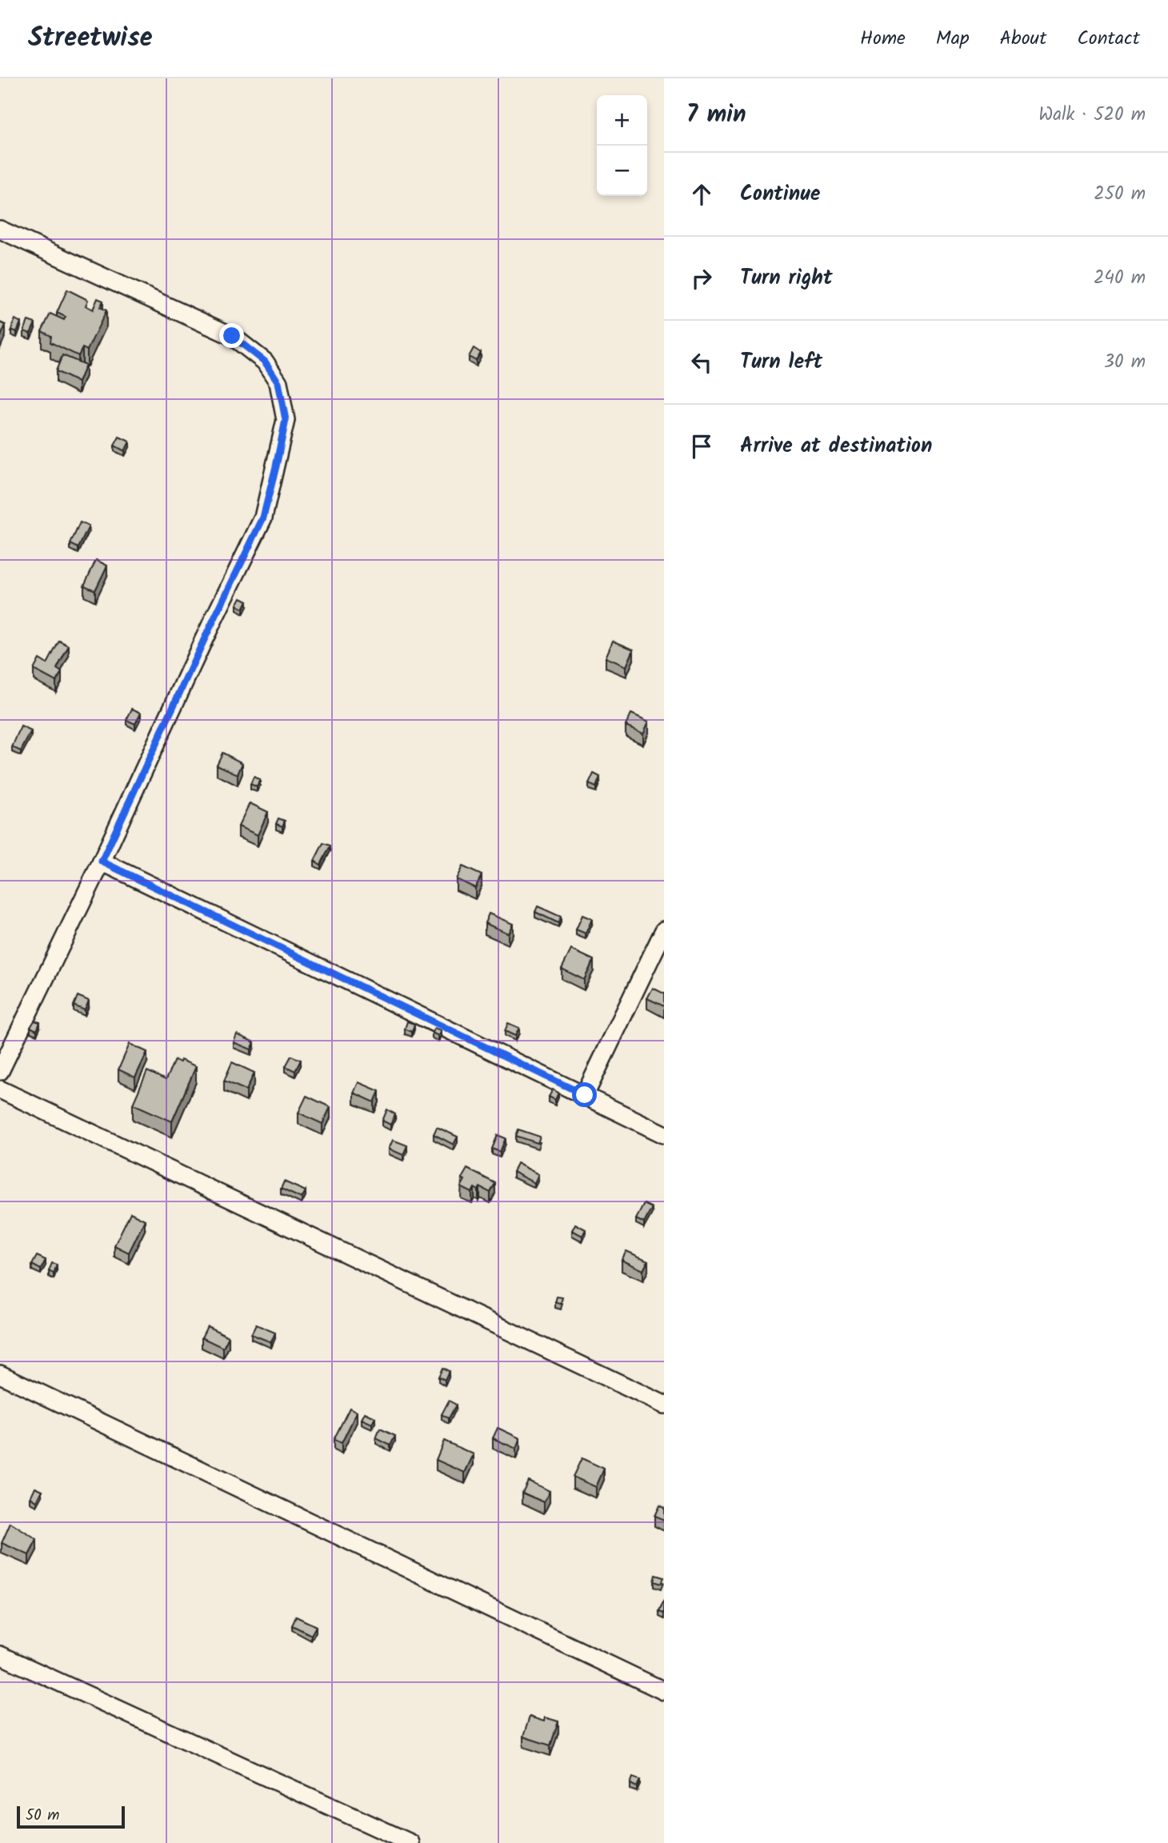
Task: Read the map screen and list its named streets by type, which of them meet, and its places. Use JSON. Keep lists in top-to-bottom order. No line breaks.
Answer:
{"scale_bar":"50 m","page":{"header":"Streetwise","nav":["Home","Map","About","Contact"],"heading":["7 min","Walk · 520 m"],"map_buttons":["+","−"],"list":[["Continue","250 m"],["Turn right","240 m"],["Turn left","30 m"],"Arrive at destination"],"scale":"50 m"}}
